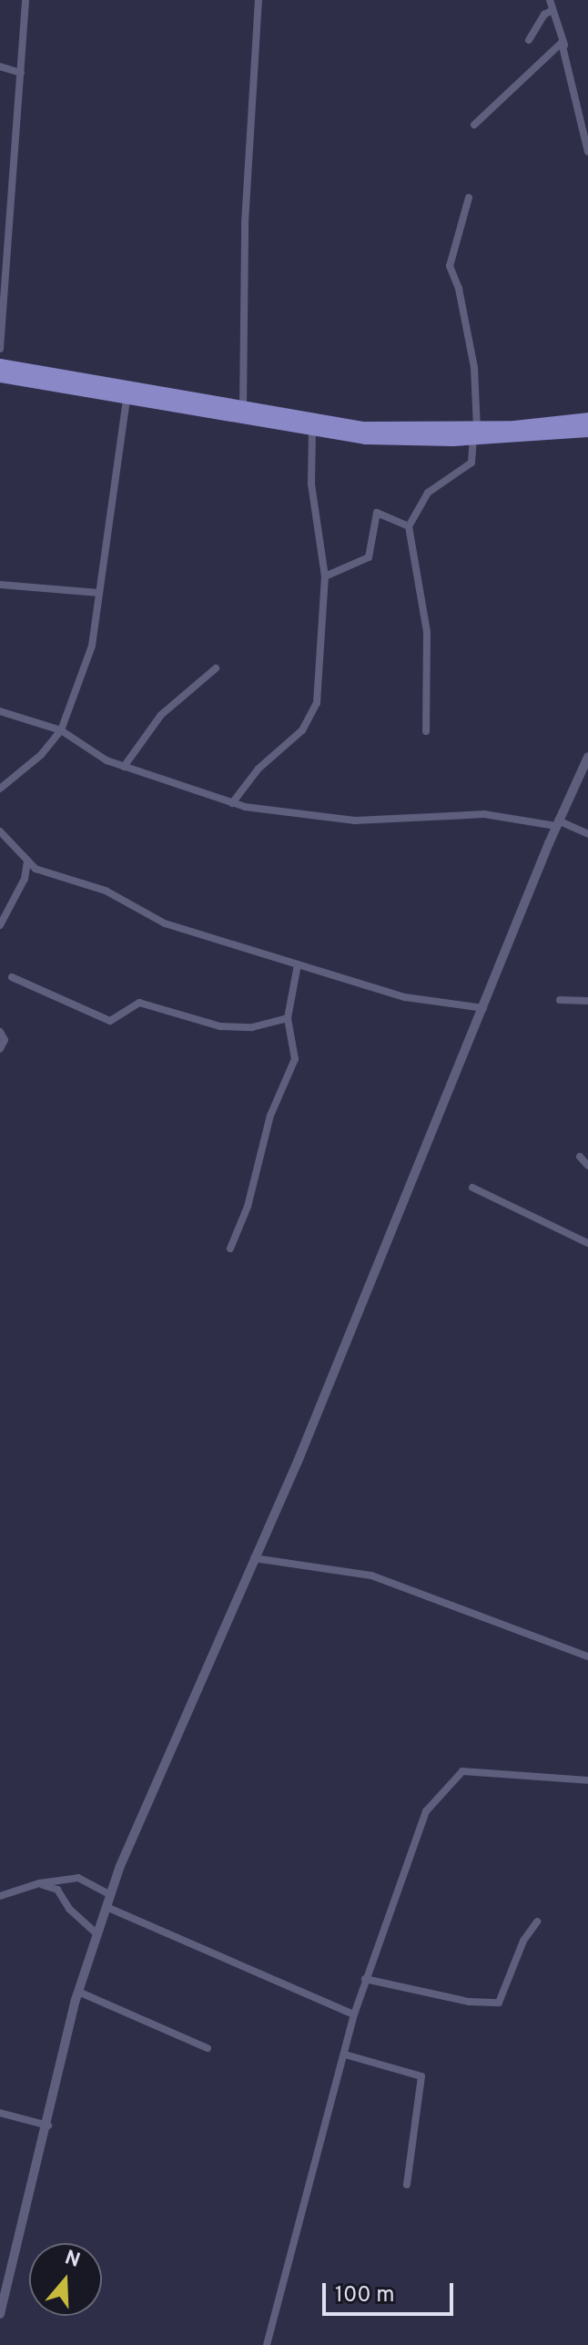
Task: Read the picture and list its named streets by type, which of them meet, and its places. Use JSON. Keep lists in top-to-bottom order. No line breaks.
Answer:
{"scale_bar":"100 m","north":"top"}
